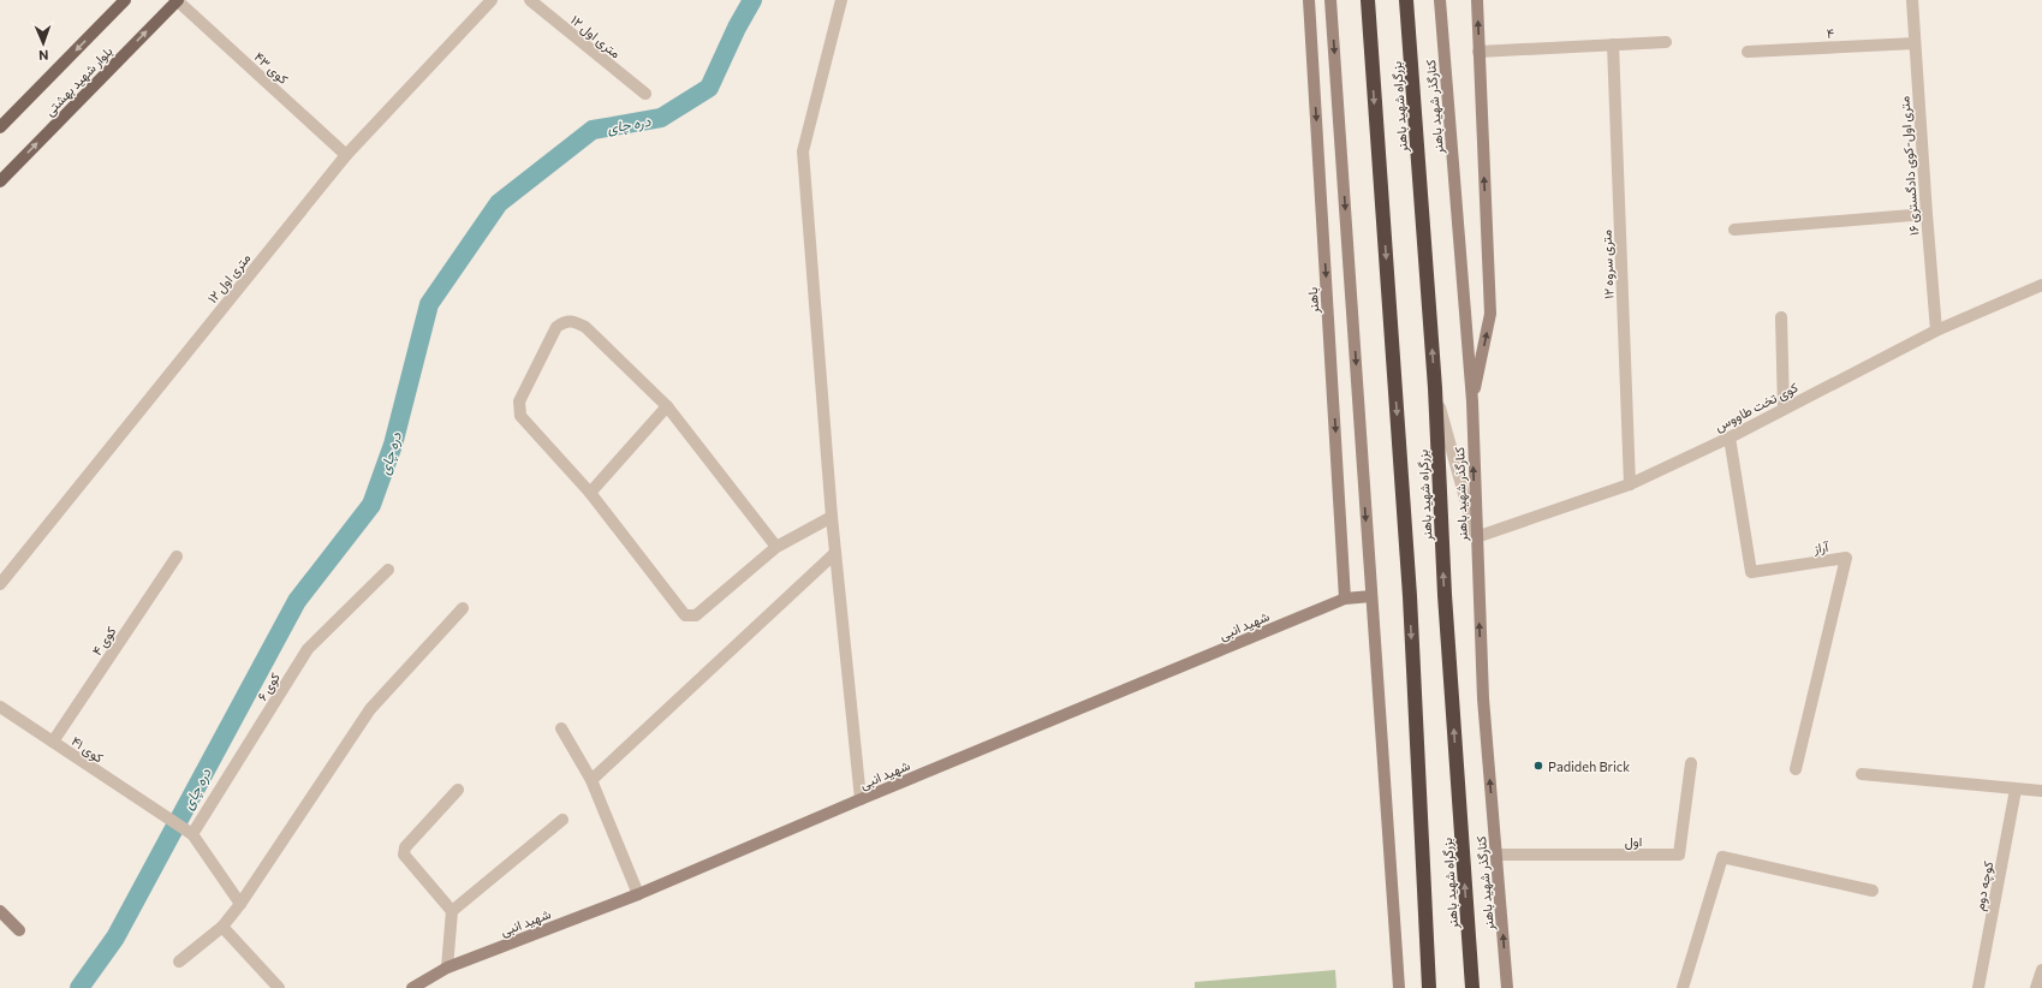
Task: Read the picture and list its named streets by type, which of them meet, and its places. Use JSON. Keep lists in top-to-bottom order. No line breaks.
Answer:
{"streets":{"highway":["بزرگراه شهید باهنر"],"main road":["بلوار شهید بهشتی"],"street":["۴","۱۲ متری اول","کوی ۴۳","کنارگذر شهید باهنر","۱۶ متری اول-کوی دادگستری","۱۲ متری سروه","باهنر","کوی تخت طاووس","آراز","شهید انبی","کوی ۴","کوی ۶","کوی ۴۱","اول","کوچه دوم"]},"crossings":[["۴","۱۶ متری اول-کوی دادگستری"],["۱۲ متری اول","کوی ۴۳"],["کوی ۴۳","بلوار شهید بهشتی"],["کنارگذر شهید باهنر","کوی تخت طاووس"],["کنارگذر شهید باهنر","اول"],["۱۶ متری اول-کوی دادگستری","کوی تخت طاووس"],["۱۲ متری سروه","کوی تخت طاووس"],["باهنر","شهید انبی"],["کوی تخت طاووس","آراز"],["کوی ۴","کوی ۴۱"],["کوی ۶","کوی ۴۱"]],"water":["دره چای"],"places":["Padideh Brick"],"north":"bottom"}
